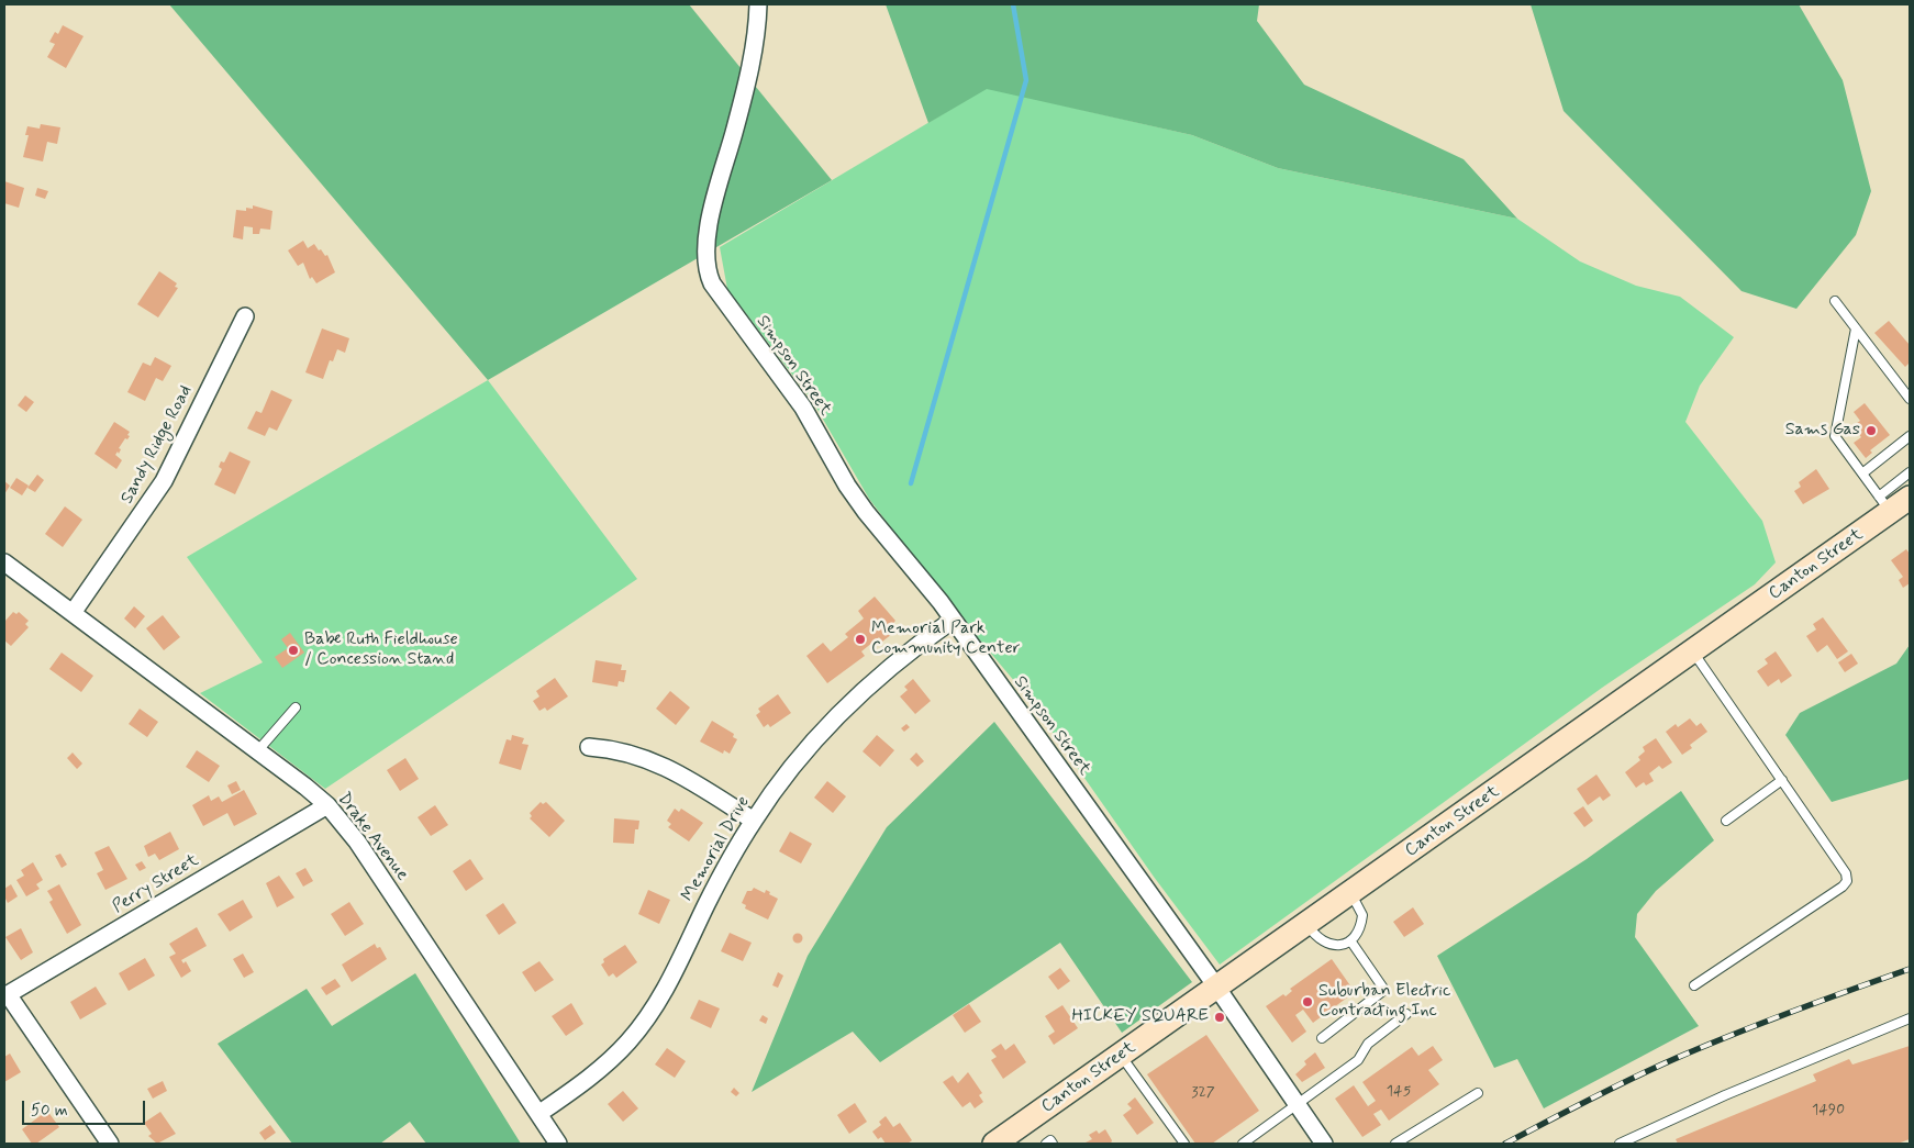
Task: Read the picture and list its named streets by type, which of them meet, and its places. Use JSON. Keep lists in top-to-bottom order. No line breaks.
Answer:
{"streets":{"main road":["Canton Street"],"street":["Simpson Street","Sandy Ridge Road","Drake Avenue","Memorial Drive","Perry Street"]},"crossings":[["Simpson Street","Canton Street"],["Simpson Street","Memorial Drive"],["Sandy Ridge Road","Drake Avenue"],["Drake Avenue","Memorial Drive"],["Drake Avenue","Perry Street"]],"places":["Sams Gas","Memorial Park Community Center","Babe Ruth Fieldhouse / Concession Stand","Suburban Electric Contracting Inc","HICKEY SQUARE"],"house_numbers":["145","327","1490"],"scale_bar":"50 m"}
